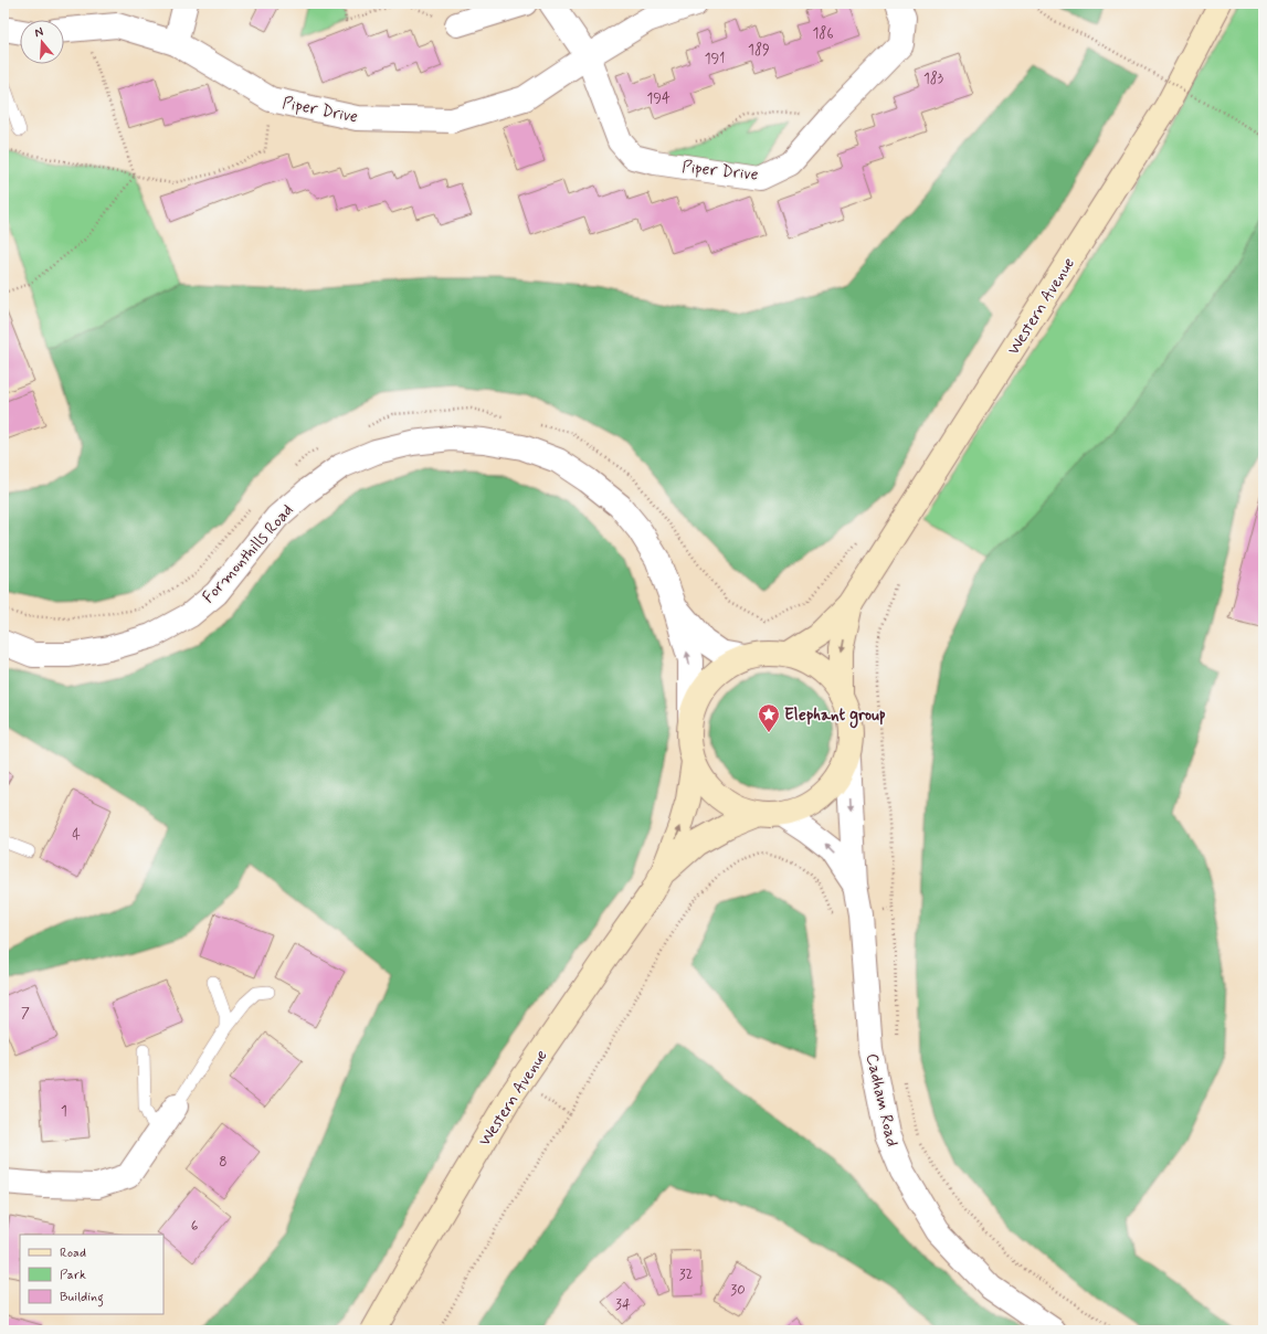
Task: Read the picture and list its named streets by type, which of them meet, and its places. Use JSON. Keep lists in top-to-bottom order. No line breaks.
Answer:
{"streets":{"main road":["Western Avenue"],"street":["Piper Drive","Formonthills Road","Cadham Road"]},"places":{"place":["Elephant group"]},"house_numbers":["186","189","191","183","194","4","7","1","8","6","32","30","34"],"legend":["Road","Park","Building"],"north":"top"}
